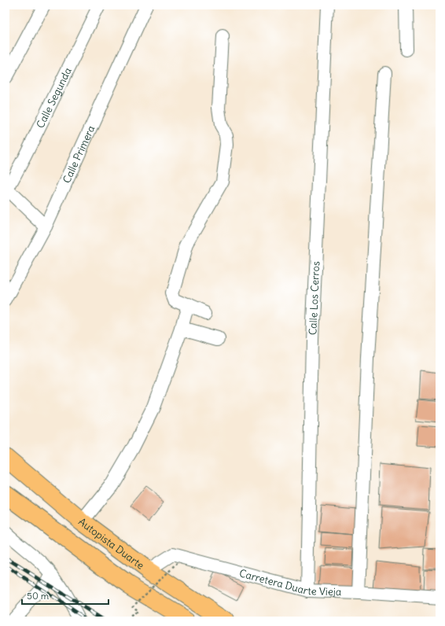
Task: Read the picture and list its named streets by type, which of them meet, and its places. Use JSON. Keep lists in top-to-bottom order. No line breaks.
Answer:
{"streets":{"highway":["Autopista Duarte"],"street":["Calle Segunda","Calle Primera","Calle Los Cerros","Carretera Duarte Vieja"]},"crossings":[["Calle Los Cerros","Carretera Duarte Vieja"],["Autopista Duarte","Carretera Duarte Vieja"]],"scale_bar":"50 m"}
